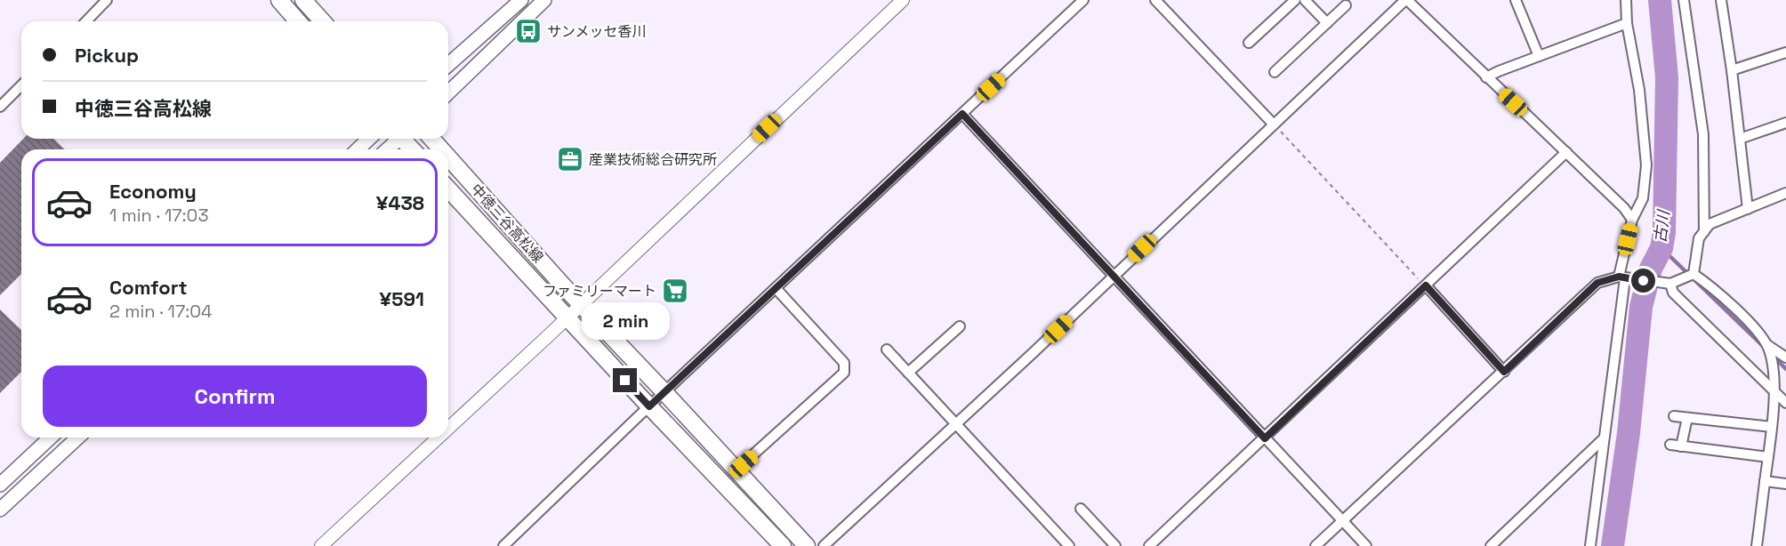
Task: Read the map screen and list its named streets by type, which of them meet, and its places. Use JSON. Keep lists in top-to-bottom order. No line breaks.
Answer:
{"streets":{"main road":["中徳三谷高松線"]},"water":["古川"],"places":{"bus stop":["サンメッセ香川"],"office":["産業技術総合研究所"],"supermarket":["ファミリーマート"]},"page":{"banner":["Pickup","中徳三谷高松線"],"list":[{"name":"Economy","note":"1 min · 17:03","value":"¥438"},{"name":"Comfort","note":"2 min · 17:04","value":"¥591"}],"bubble":"2 min","buttons":"Confirm"}}
